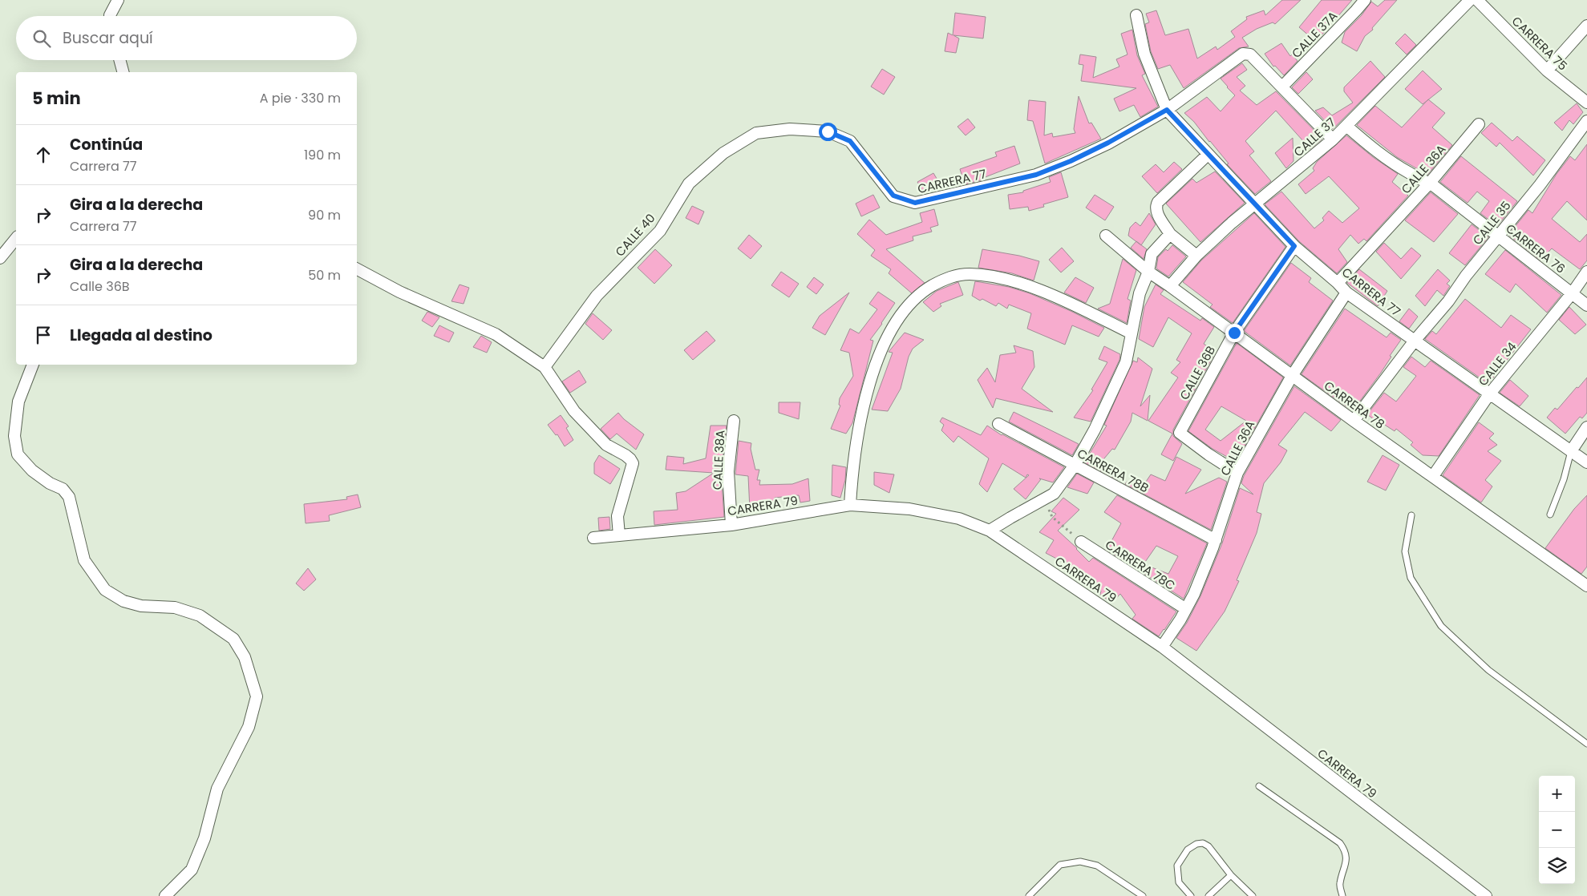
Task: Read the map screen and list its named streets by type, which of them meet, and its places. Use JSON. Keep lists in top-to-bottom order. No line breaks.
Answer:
{"streets":{"street":["CALLE 37A","CARRERA 75","CALLE 37","CALLE 36A","CARRERA 77","CALLE 35","CALLE 40","CARRERA 76","CALLE 34","CALLE 36B","CARRERA 78","CALLE 38A","CARRERA 78B","CARRERA 79","CARRERA 78C"]},"crossings":[["CALLE 37","CARRERA 77"],["CALLE 37","CARRERA 76"],["CALLE 37","CARRERA 78"],["CALLE 36A","CARRERA 77"],["CALLE 36A","CARRERA 76"],["CALLE 36A","CALLE 36B"],["CALLE 36A","CARRERA 78"],["CALLE 36A","CARRERA 78B"],["CALLE 36A","CARRERA 79"],["CALLE 36A","CARRERA 78C"],["CARRERA 77","CALLE 35"],["CARRERA 77","CALLE 40"],["CARRERA 77","CALLE 34"],["CARRERA 77","CALLE 36B"],["CALLE 35","CARRERA 76"],["CALLE 35","CARRERA 78"],["CARRERA 76","CALLE 34"],["CALLE 34","CARRERA 78"],["CALLE 36B","CARRERA 78"],["CALLE 38A","CARRERA 79"]],"page":{"search":"Buscar aquí","heading":["5 min","A pie · 330 m"],"list":[["Continúa","Carrera 77","190 m"],["Gira a la derecha","Carrera 77","90 m"],["Gira a la derecha","Calle 36B","50 m"],"Llegada al destino"],"map_buttons":["+","−"]}}
